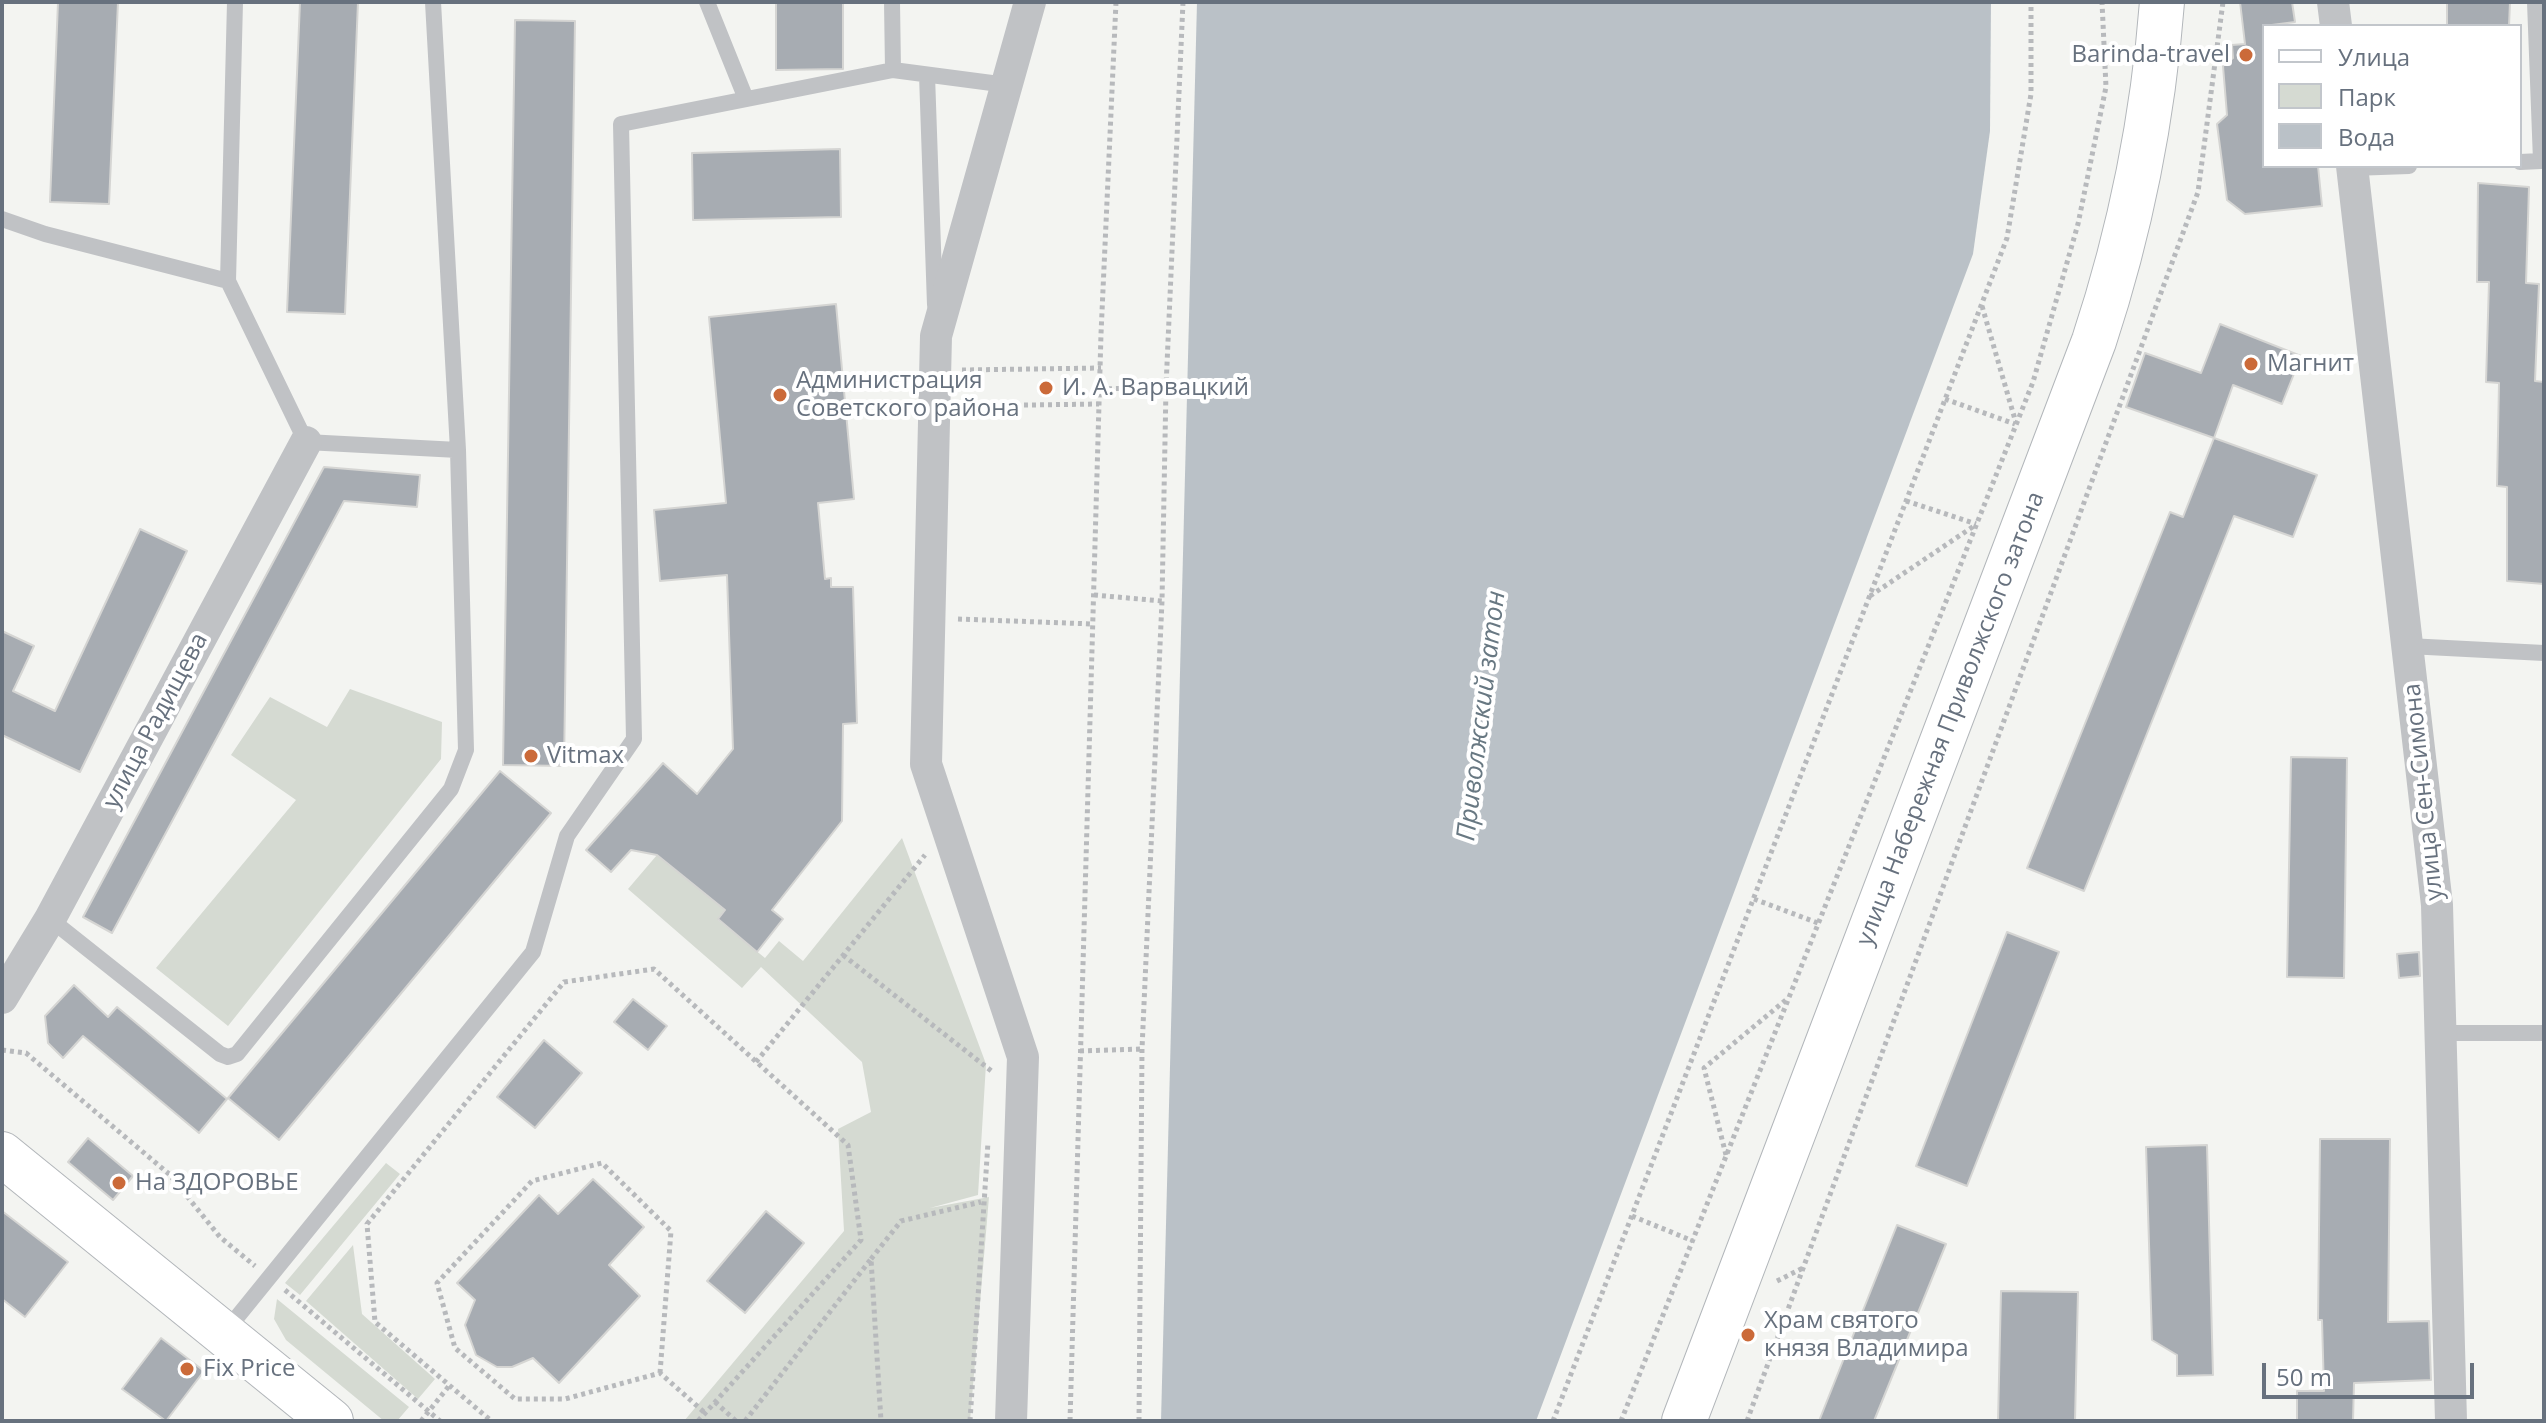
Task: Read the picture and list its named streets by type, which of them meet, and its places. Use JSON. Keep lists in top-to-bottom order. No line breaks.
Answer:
{"streets":{"main road":["улица Набережная Приволжского затона"],"street":["улица Радищева","улица Сен-Симона"]},"water":["Приволжский затон"],"places":["Barinda-travel","Магнит","И. А. Варвацкий","Администрация Советского района","Vitmax","На ЗДОРОВЬЕ","Храм святого князя Владимира","Fix Price"],"legend":["Улица","Парк","Вода"],"scale_bar":"50 m"}
